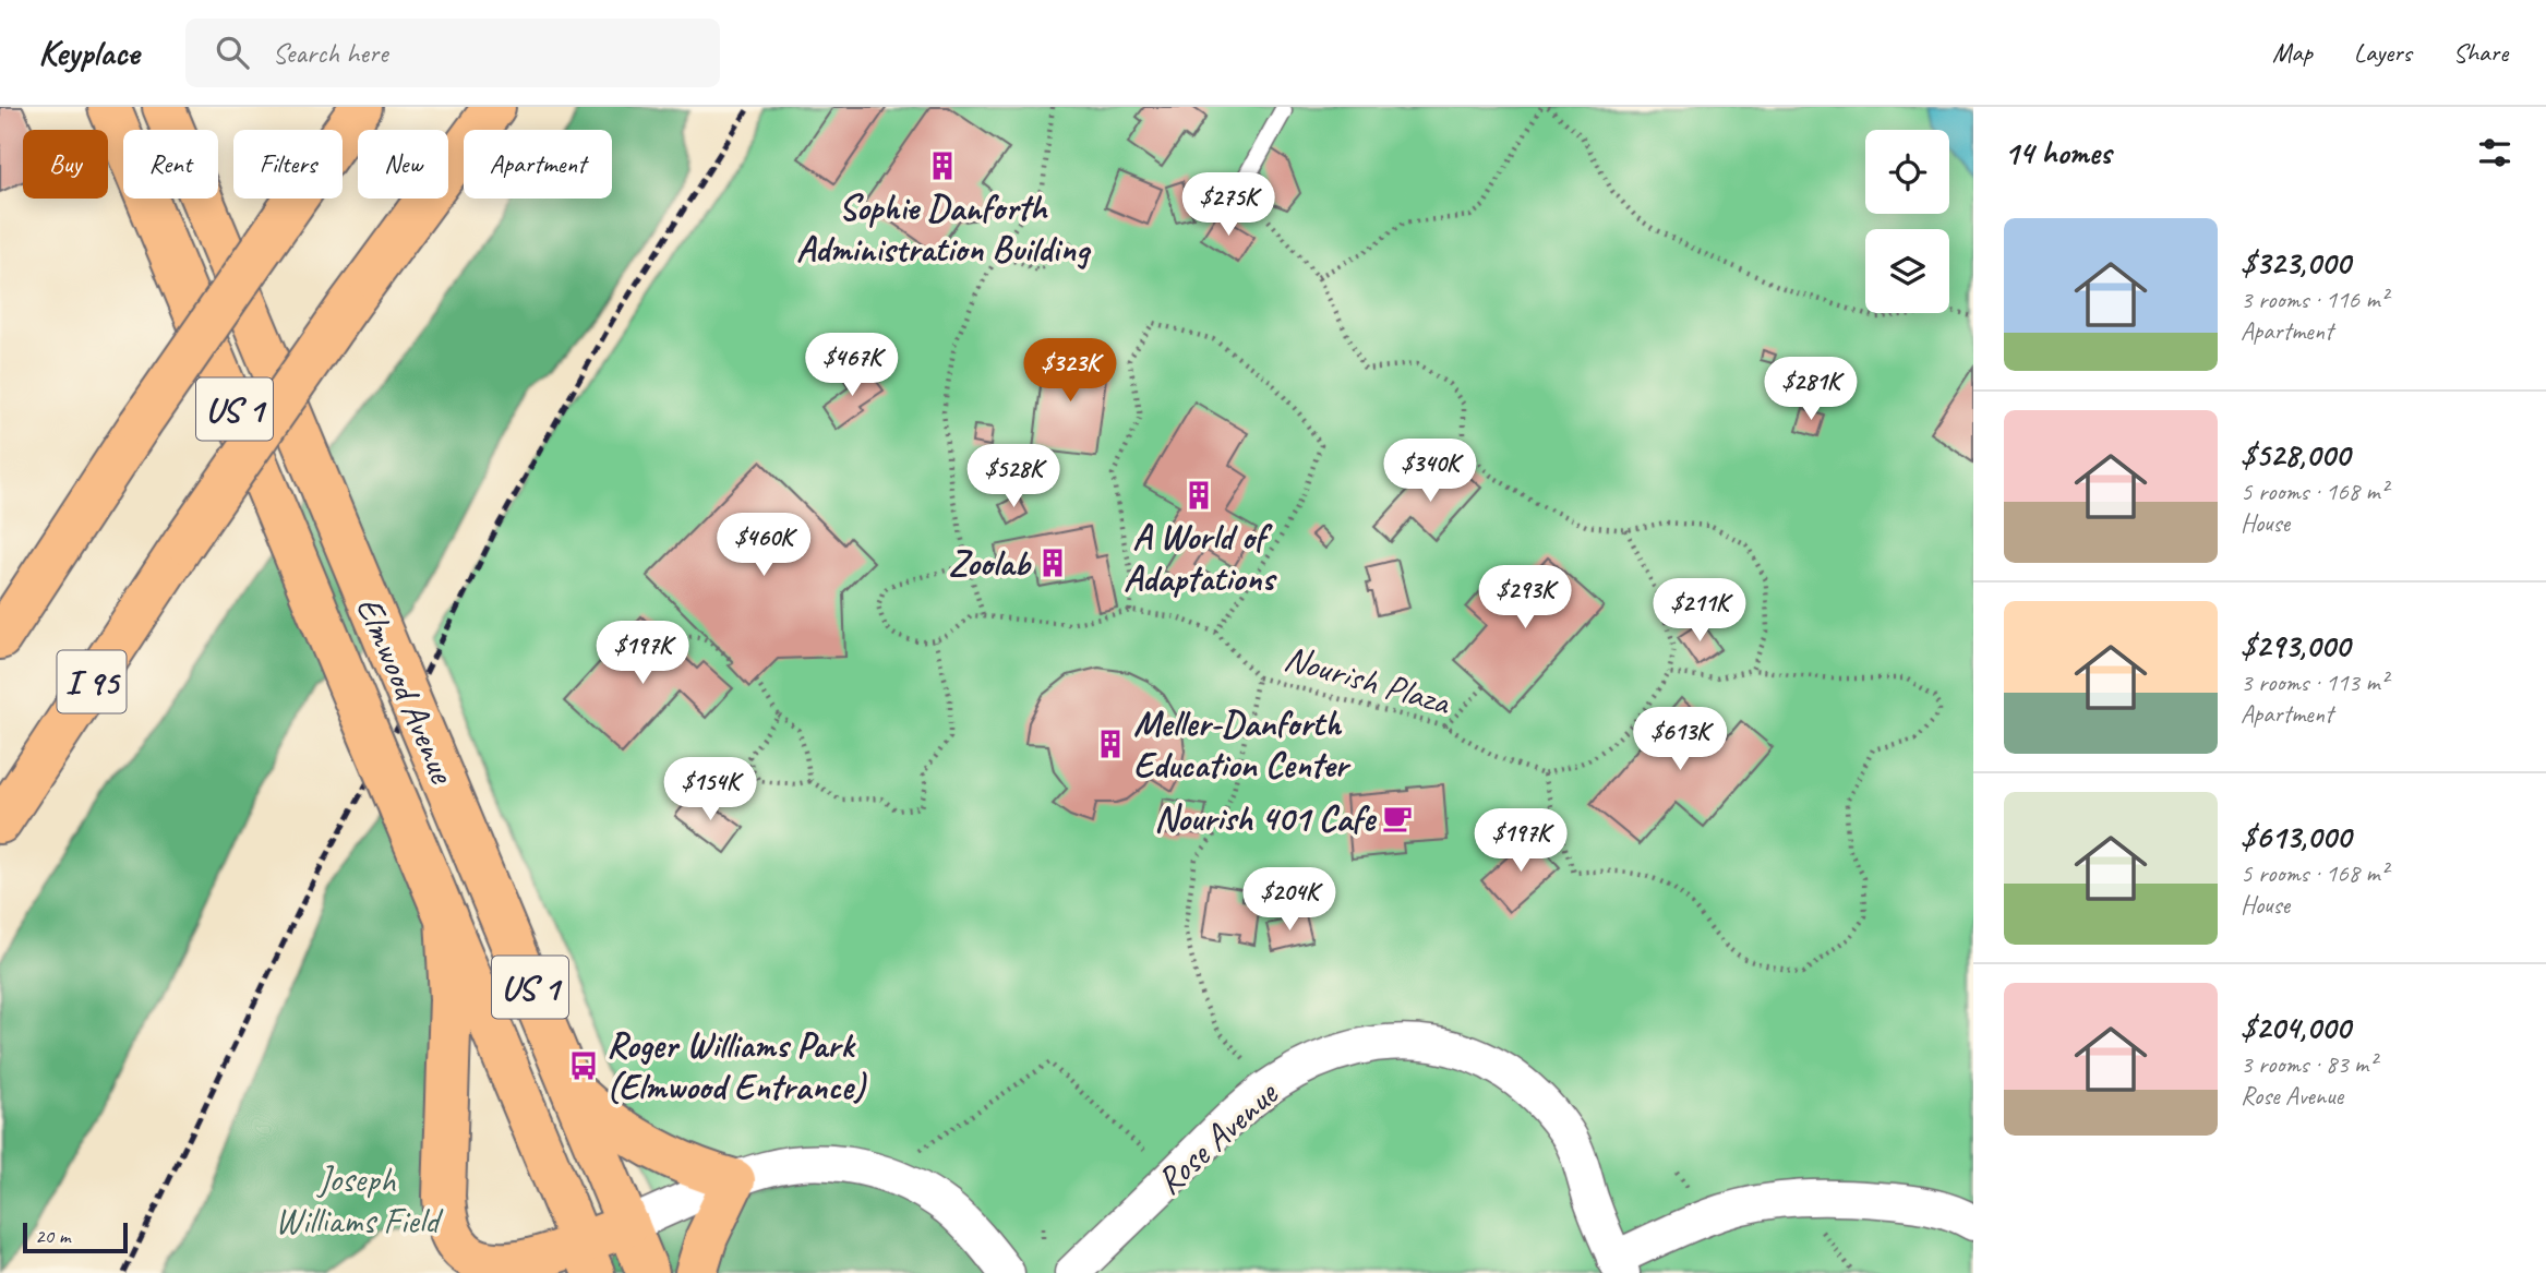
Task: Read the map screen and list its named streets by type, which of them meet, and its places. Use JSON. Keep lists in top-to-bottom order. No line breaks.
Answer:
{"streets":{"main road":["US 1","I 95","Elmwood Avenue"],"street":["Rose Avenue"],"path":["Nourish Plaza"]},"parks":["Joseph Williams Field"],"places":{"building":["Sophie Danforth Administration Building","A World of Adaptations","Zoolab","Meller-Danforth Education Center"],"cafe":["Nourish 401 Cafe"],"bus stop":["Roger Williams Park (Elmwood Entrance)"]},"scale_bar":"20 m","page":{"header":"Keyplace","search":"Search here","nav":["Map","Layers","Share"],"heading":"14 homes","chip":["Buy","Rent","Filters","New","Apartment"],"price":["$275K","$467K","$323K","$281K","$340K","$528K","$460K","$293K","$211K","$197K","$613K","$154K","$197K","$204K"],"list":[{"name":"$323,000","note":"3 rooms · 116 m² · Apartment"},{"name":"$528,000","note":"5 rooms · 168 m² · House"},{"name":"$293,000","note":"3 rooms · 113 m² · Apartment"},{"name":"$613,000","note":"5 rooms · 168 m² · House"},{"name":"$204,000","note":"3 rooms · 83 m² · Rose Avenue"}],"scale":"20 m"}}
